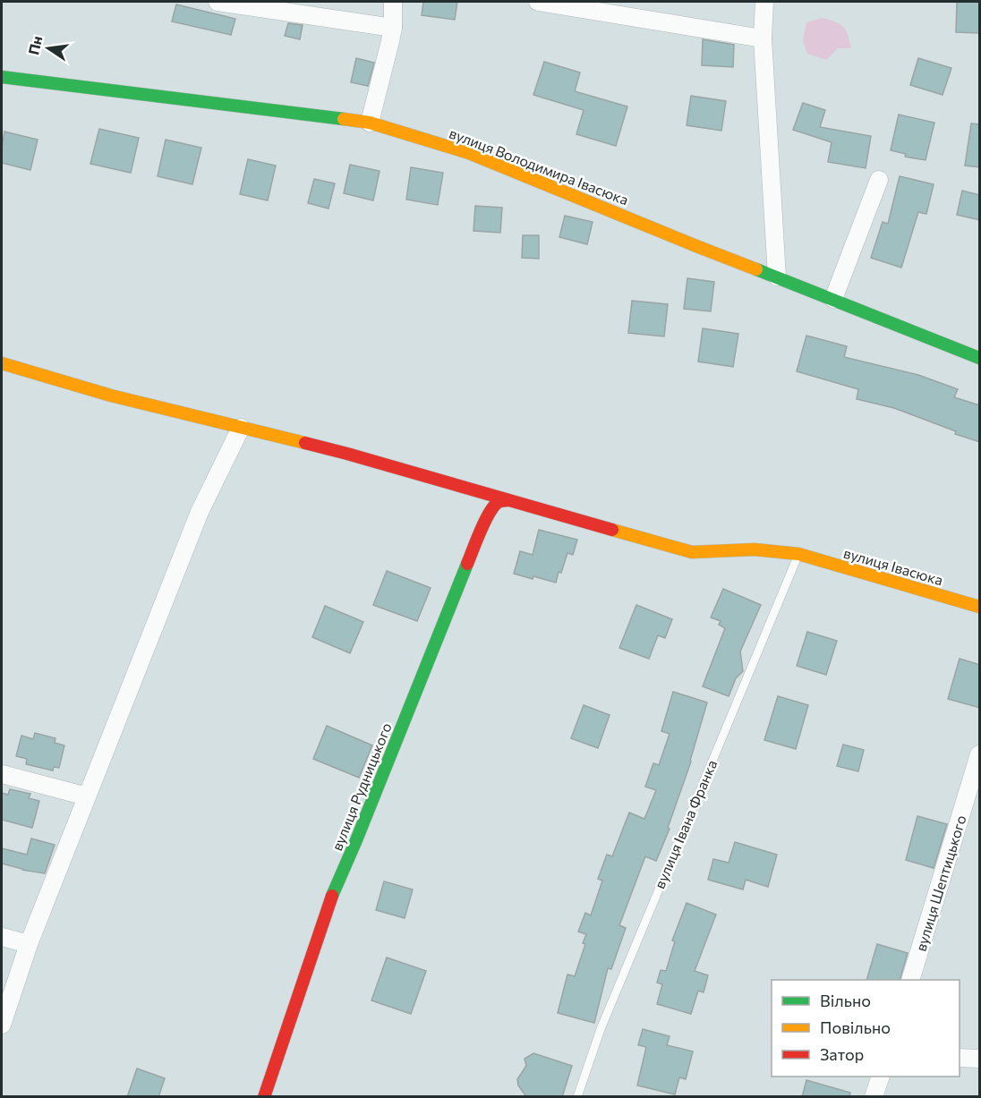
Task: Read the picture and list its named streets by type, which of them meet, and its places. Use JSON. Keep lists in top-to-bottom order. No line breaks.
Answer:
{"streets":{"street":["вулиця Володимира Івасюка","вулиця Івасюка","вулиця Рудницького","вулиця Шептицького"],"lane":["вулиця Івана Франка"]},"crossings":[["вулиця Івасюка","вулиця Рудницького"],["вулиця Івасюка","вулиця Івана Франка"]],"legend":["Вільно","Повільно","Затор"],"north":"left"}
